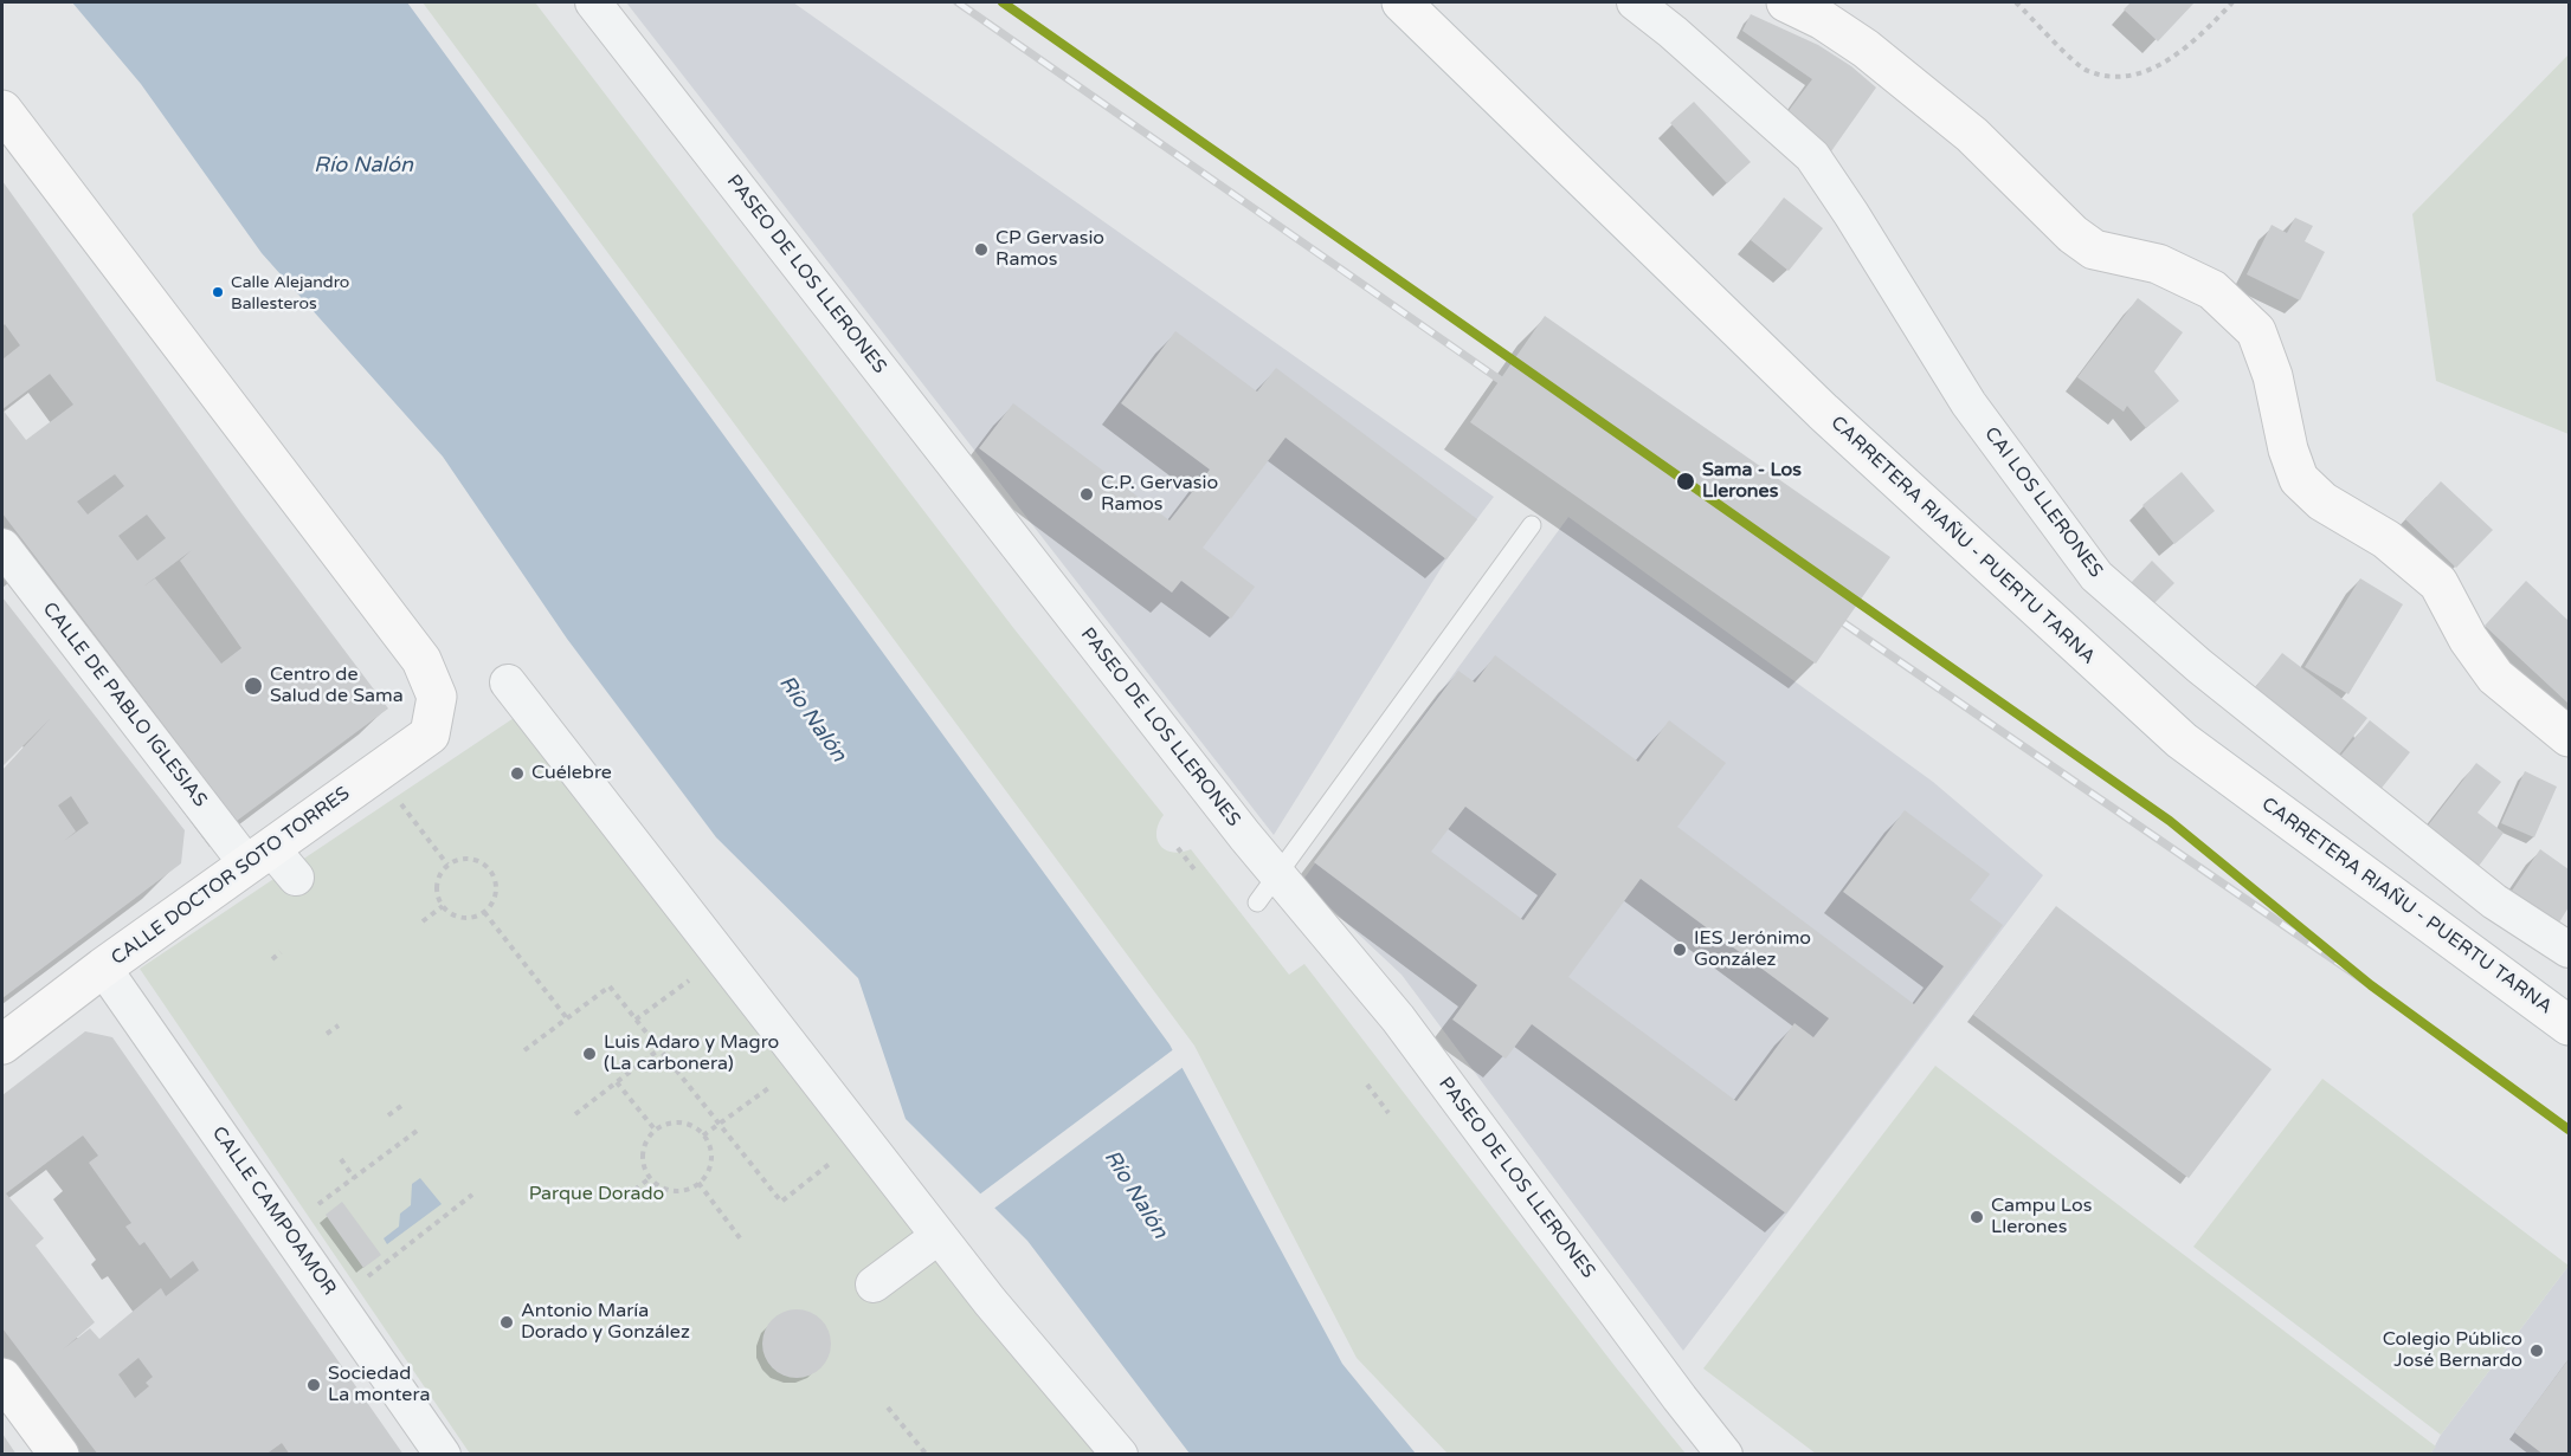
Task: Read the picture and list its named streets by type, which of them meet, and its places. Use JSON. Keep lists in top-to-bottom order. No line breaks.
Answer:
{"streets":{"street":["PASEO DE LOS LLERONES","CAI LOS LLERONES","CARRETERA RIAÑU - PUERTU TARNA","CALLE DE PABLO IGLESIAS","CALLE DOCTOR SOTO TORRES","CALLE CAMPOAMOR"]},"crossings":[["CALLE DE PABLO IGLESIAS","CALLE DOCTOR SOTO TORRES"],["CALLE DOCTOR SOTO TORRES","CALLE CAMPOAMOR"]],"water":["Río Nalón"],"parks":["Parque Dorado"],"places":["CP Gervasio Ramos","Calle Alejandro Ballesteros","Sama - Los Llerones","C.P. Gervasio Ramos","Centro de Salud de Sama","Cuélebre","IES Jerónimo González","Luis Adaro y Magro (La carbonera)","Campu Los Llerones","Antonio María Dorado y González","Colegio Público José Bernardo","Sociedad La montera"]}
